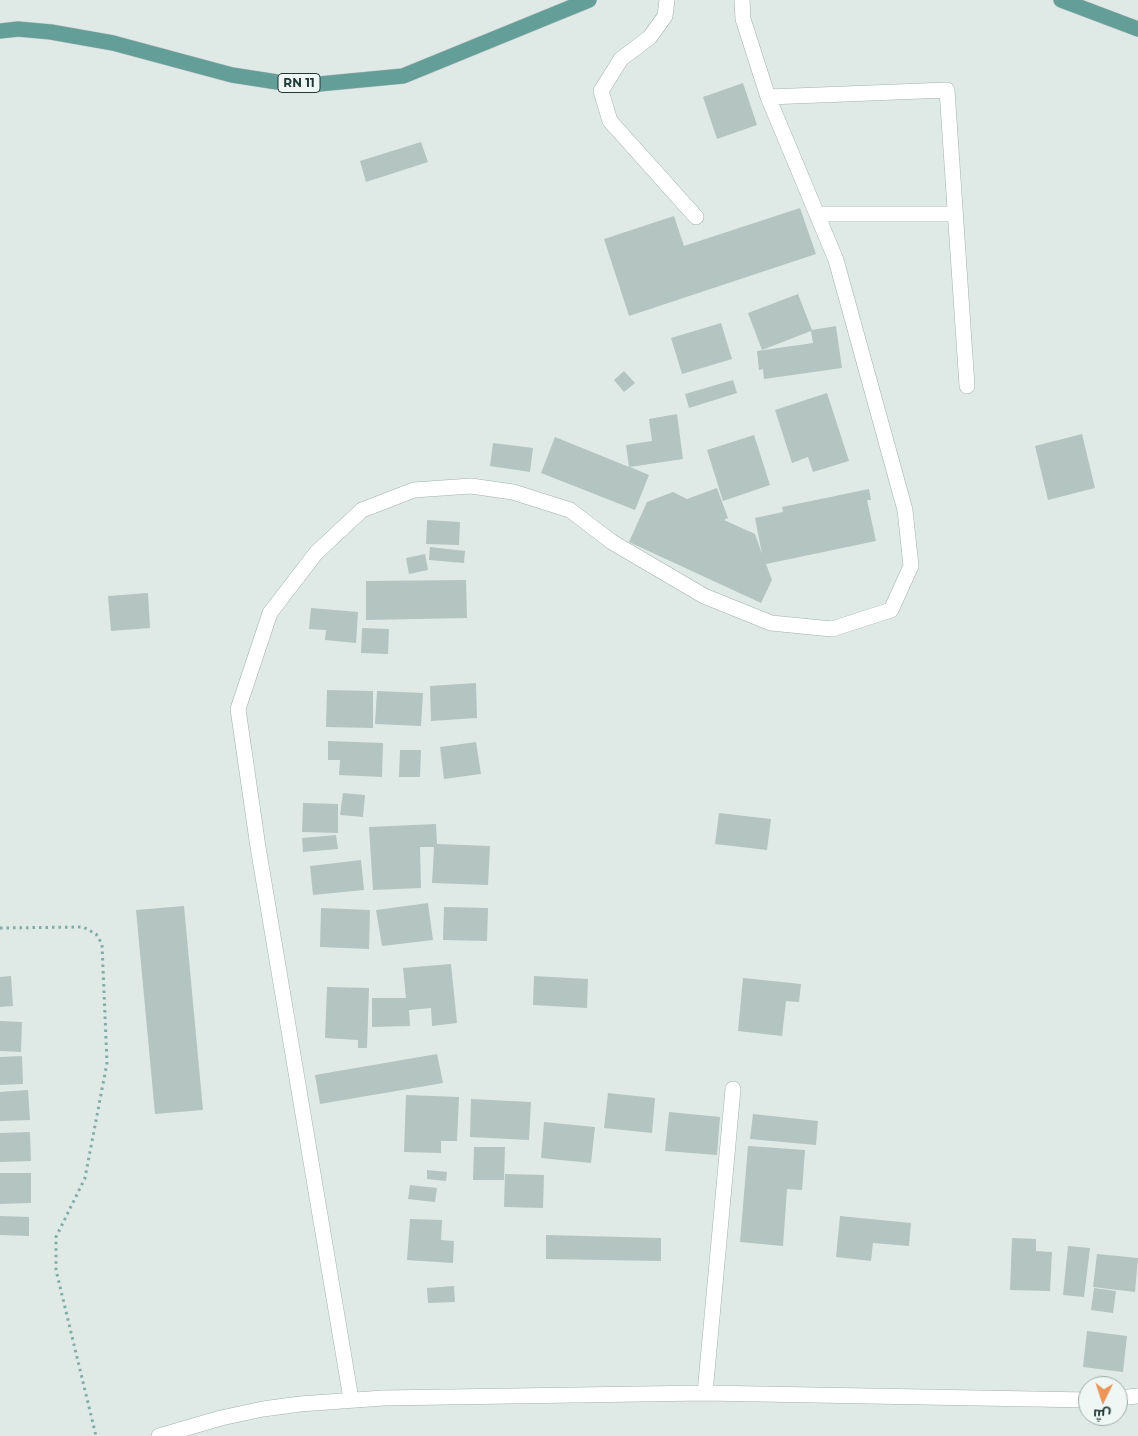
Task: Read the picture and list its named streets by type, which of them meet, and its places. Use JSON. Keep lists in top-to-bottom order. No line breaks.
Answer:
{"streets":{"main road":["RN 11"]},"north":"bottom"}
